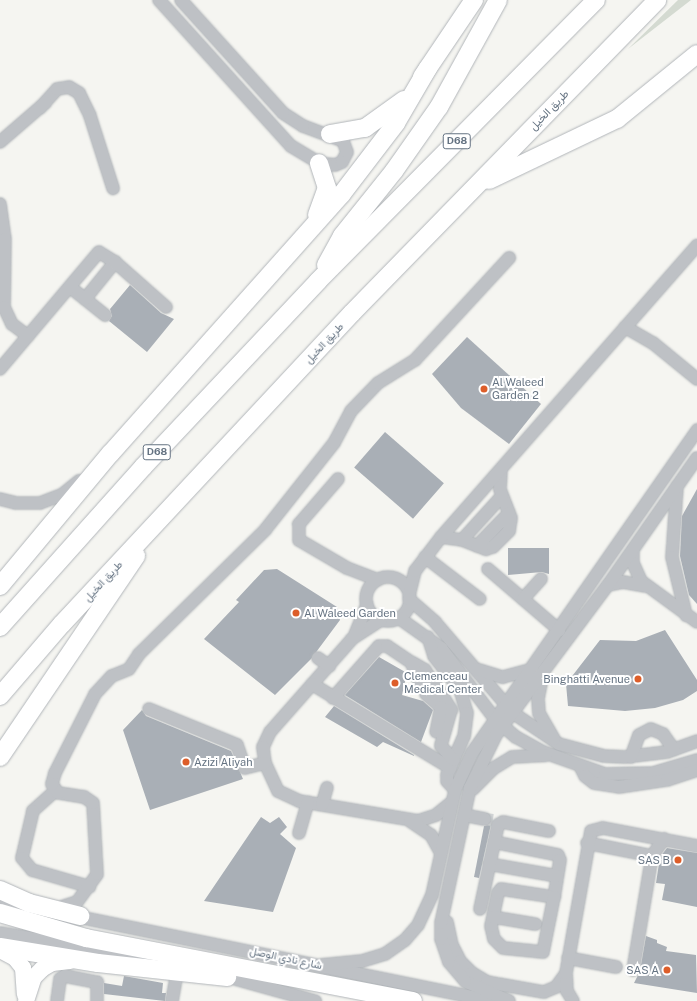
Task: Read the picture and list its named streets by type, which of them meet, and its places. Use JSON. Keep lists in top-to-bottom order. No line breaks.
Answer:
{"streets":{"highway":["طريق الخيل","D68"],"street":["شارع نادي الوصل"]},"places":["Al Waleed Garden 2","Al Waleed Garden","Binghatti Avenue","Clemenceau Medical Center","Azizi Aliyah","SAS B","SAS A"]}
